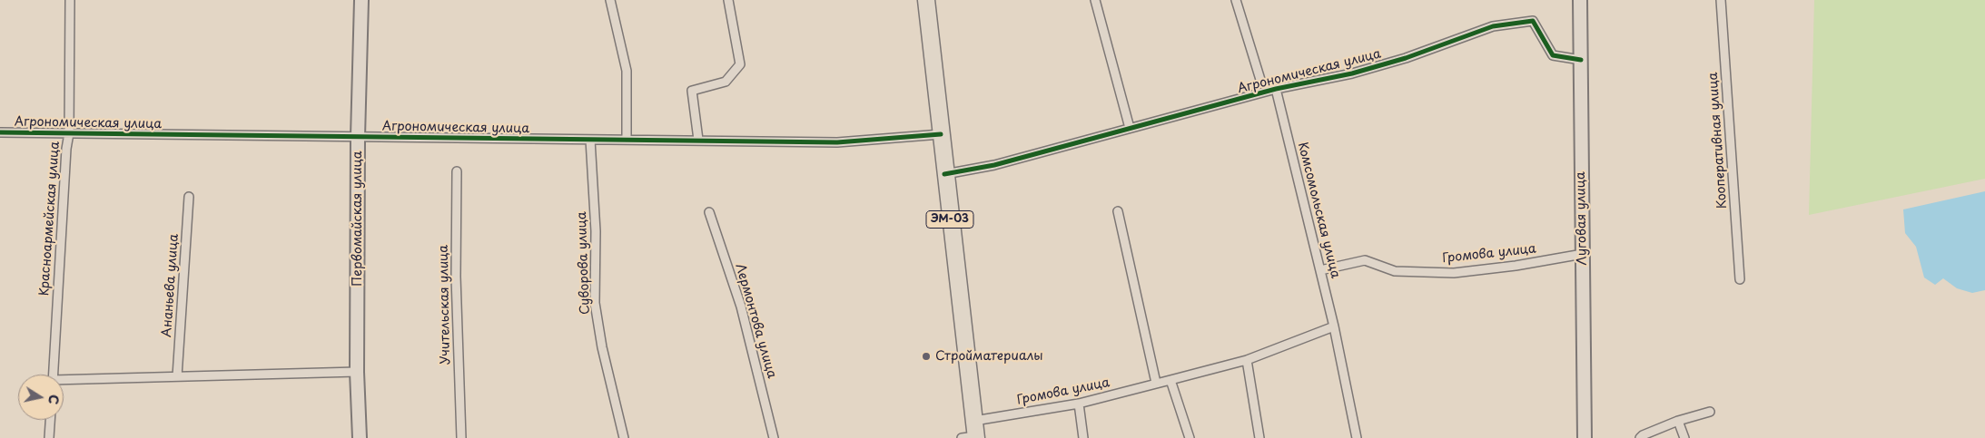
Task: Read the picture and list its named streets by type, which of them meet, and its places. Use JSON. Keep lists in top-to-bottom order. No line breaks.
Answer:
{"streets":{"highway":["ЭМ-03"],"street":["Агрономическая улица","Кооперативная улица","Комсомольская улица","Красноармейская улица","Первомайская улица","Луговая улица","Громова улица","Суворова улица","Ананьева улица","Учительская улица","Лермонтова улица"]},"crossings":[["Агрономическая улица","Комсомольская улица"],["Агрономическая улица","Красноармейская улица"],["Агрономическая улица","Первомайская улица"],["Агрономическая улица","Луговая улица"],["Агрономическая улица","ЭМ-03"],["Агрономическая улица","Суворова улица"],["Комсомольская улица","Громова улица"],["Луговая улица","Громова улица"],["ЭМ-03","Громова улица"]],"places":["Стройматериалы"],"north":"right"}
